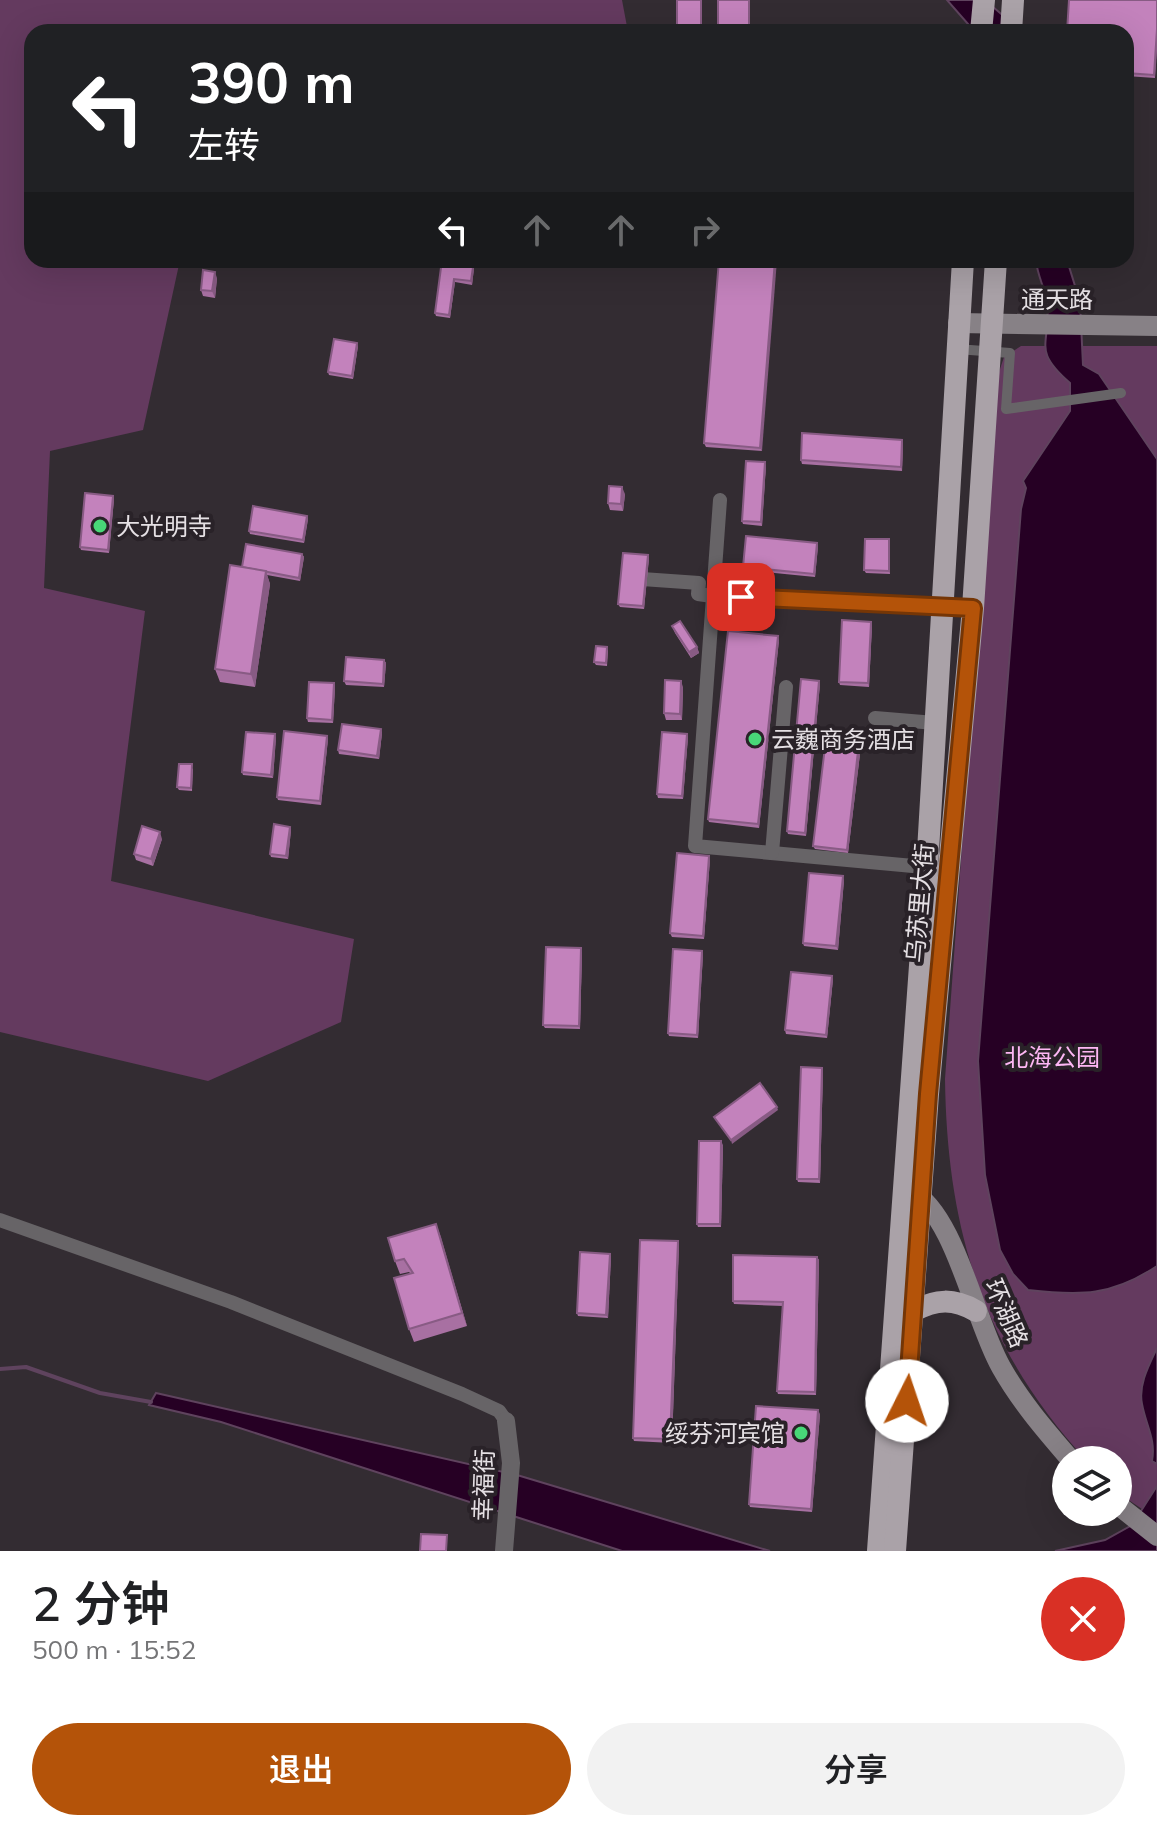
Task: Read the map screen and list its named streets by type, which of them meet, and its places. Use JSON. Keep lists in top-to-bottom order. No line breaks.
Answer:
{"streets":{"highway":["乌苏里大街"],"main road":["通天路","环湖路"],"street":["幸福街"]},"crossings":[["通天路","乌苏里大街"],["乌苏里大街","环湖路"]],"parks":["北海公园"],"places":["大光明寺","云巍商务酒店","绥芬河宾馆"],"page":{"turn":["390 m","左转"],"heading":["2 分钟","500 m · 15:52"],"buttons":["退出","分享"]}}
